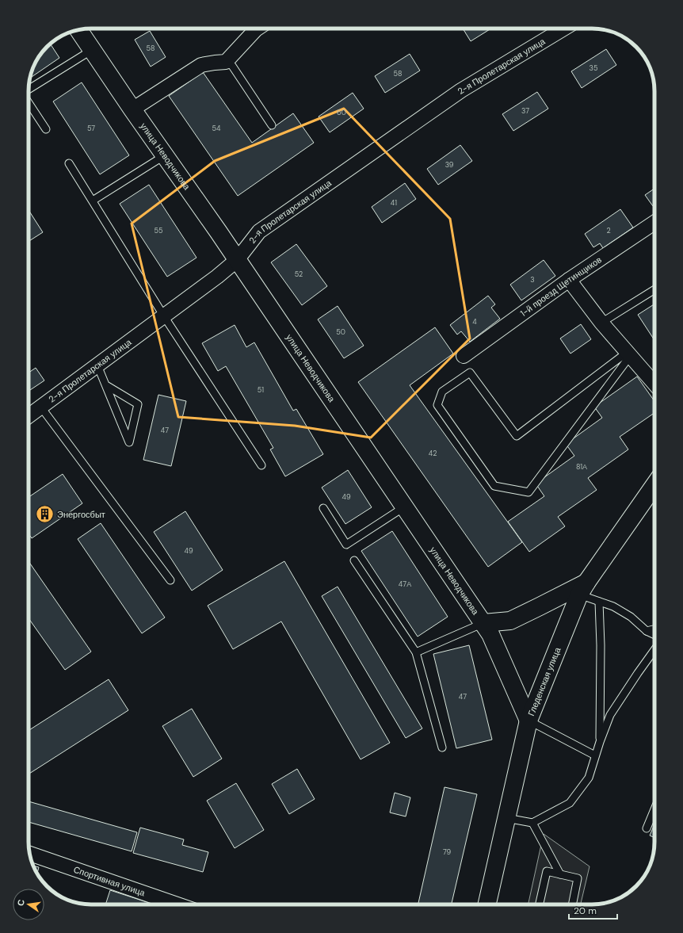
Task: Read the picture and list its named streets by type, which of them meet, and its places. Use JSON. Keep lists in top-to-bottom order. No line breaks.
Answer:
{"streets":{"main road":["улица Неводчикова","Гледенская улица"],"street":["2-я Пролетарская улица","1-й проезд Щетинщиков","Спортивная улица"]},"crossings":[["2-я Пролетарская улица","улица Неводчикова"],["улица Неводчикова","Гледенская улица"]],"places":{"building":["Энергосбыт"]},"house_numbers":["58","35","58","37","60","57","54","39","41","55","2","52","3","4","50","51","47","42","81А","49","49","47А","47","79"],"scale_bar":"20 m","north":"left"}
